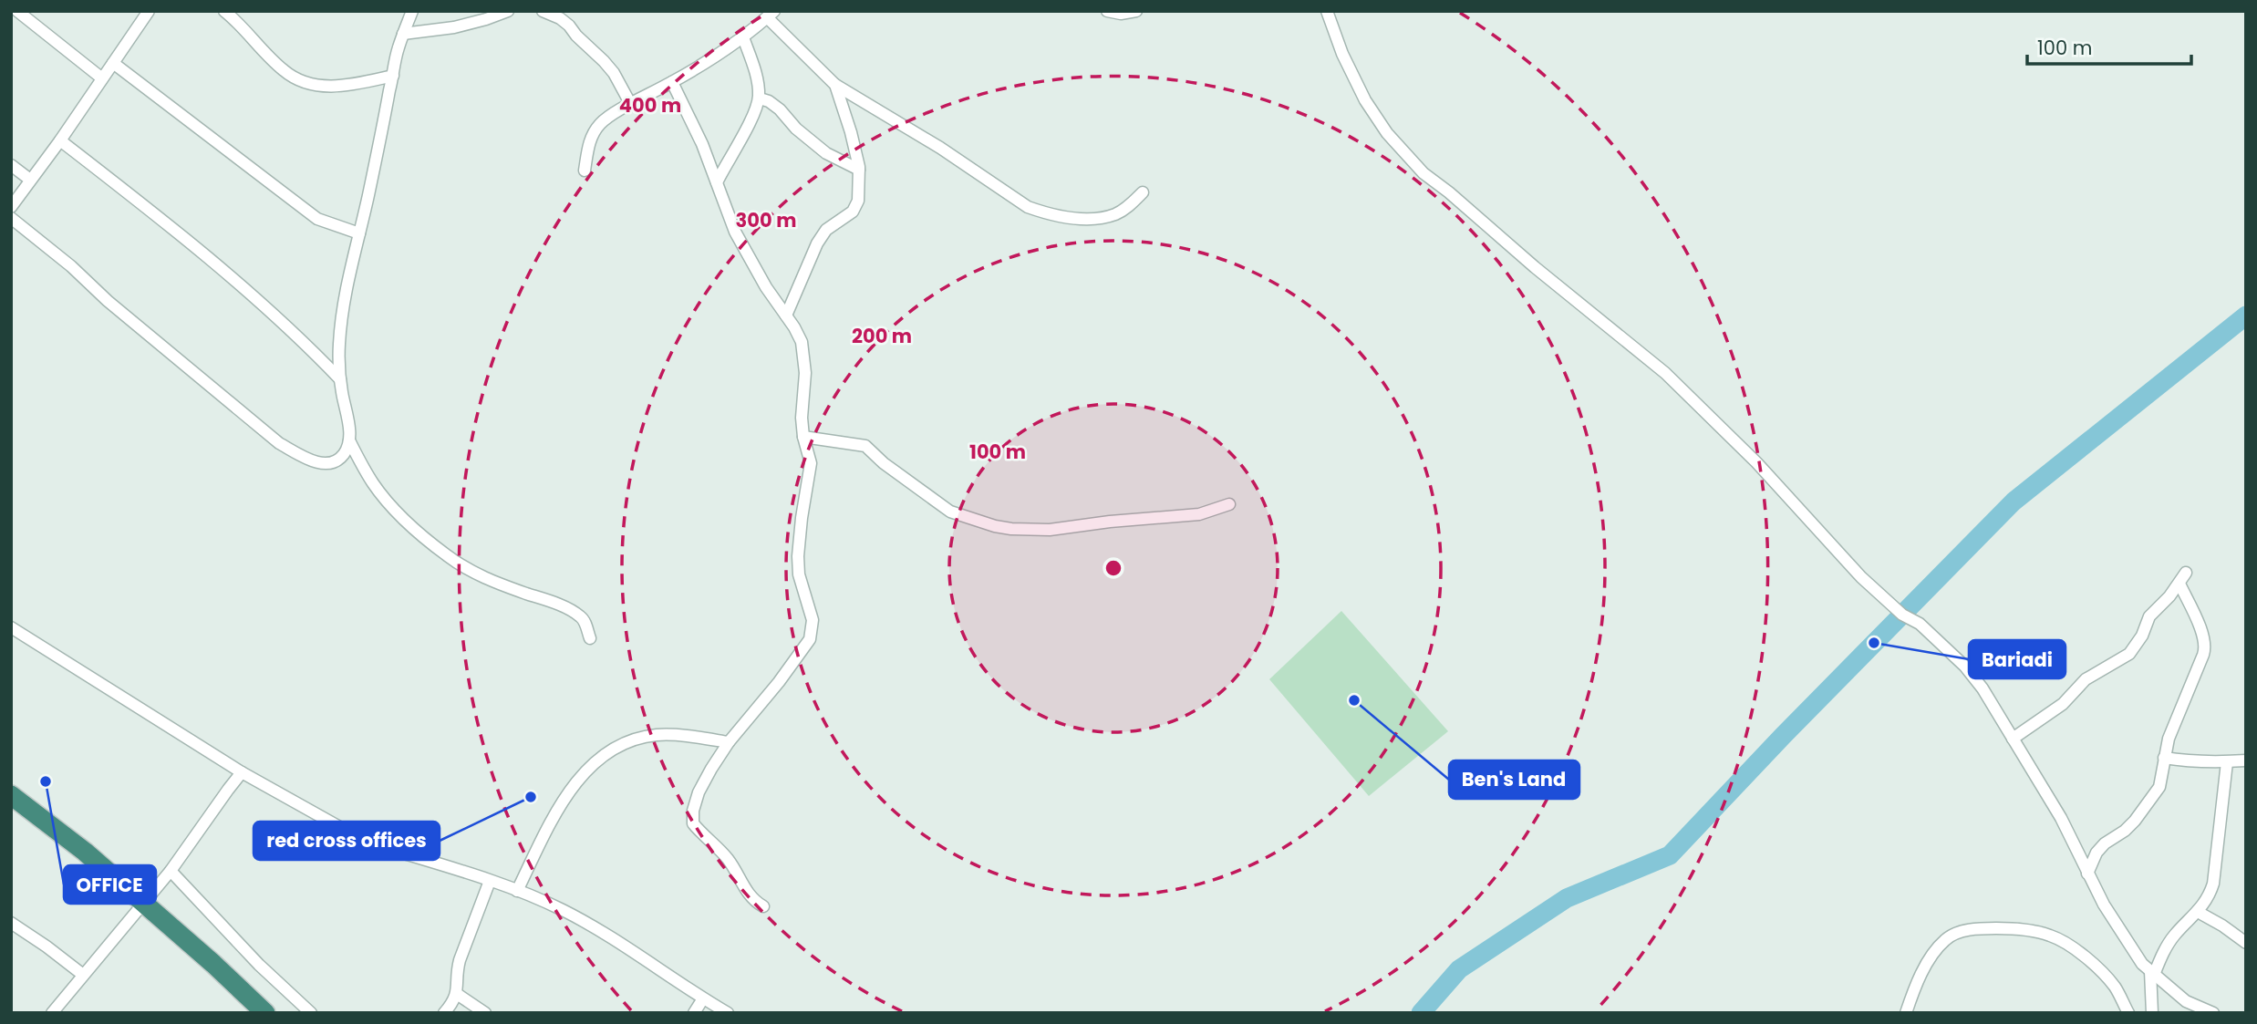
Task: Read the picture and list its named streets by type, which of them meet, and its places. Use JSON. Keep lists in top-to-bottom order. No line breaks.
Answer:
{"places":["Bariadi","Ben's Land","OFFICE","red cross offices"],"scale_bar":"100 m","rings":["400 m","300 m","200 m","100 m"]}
